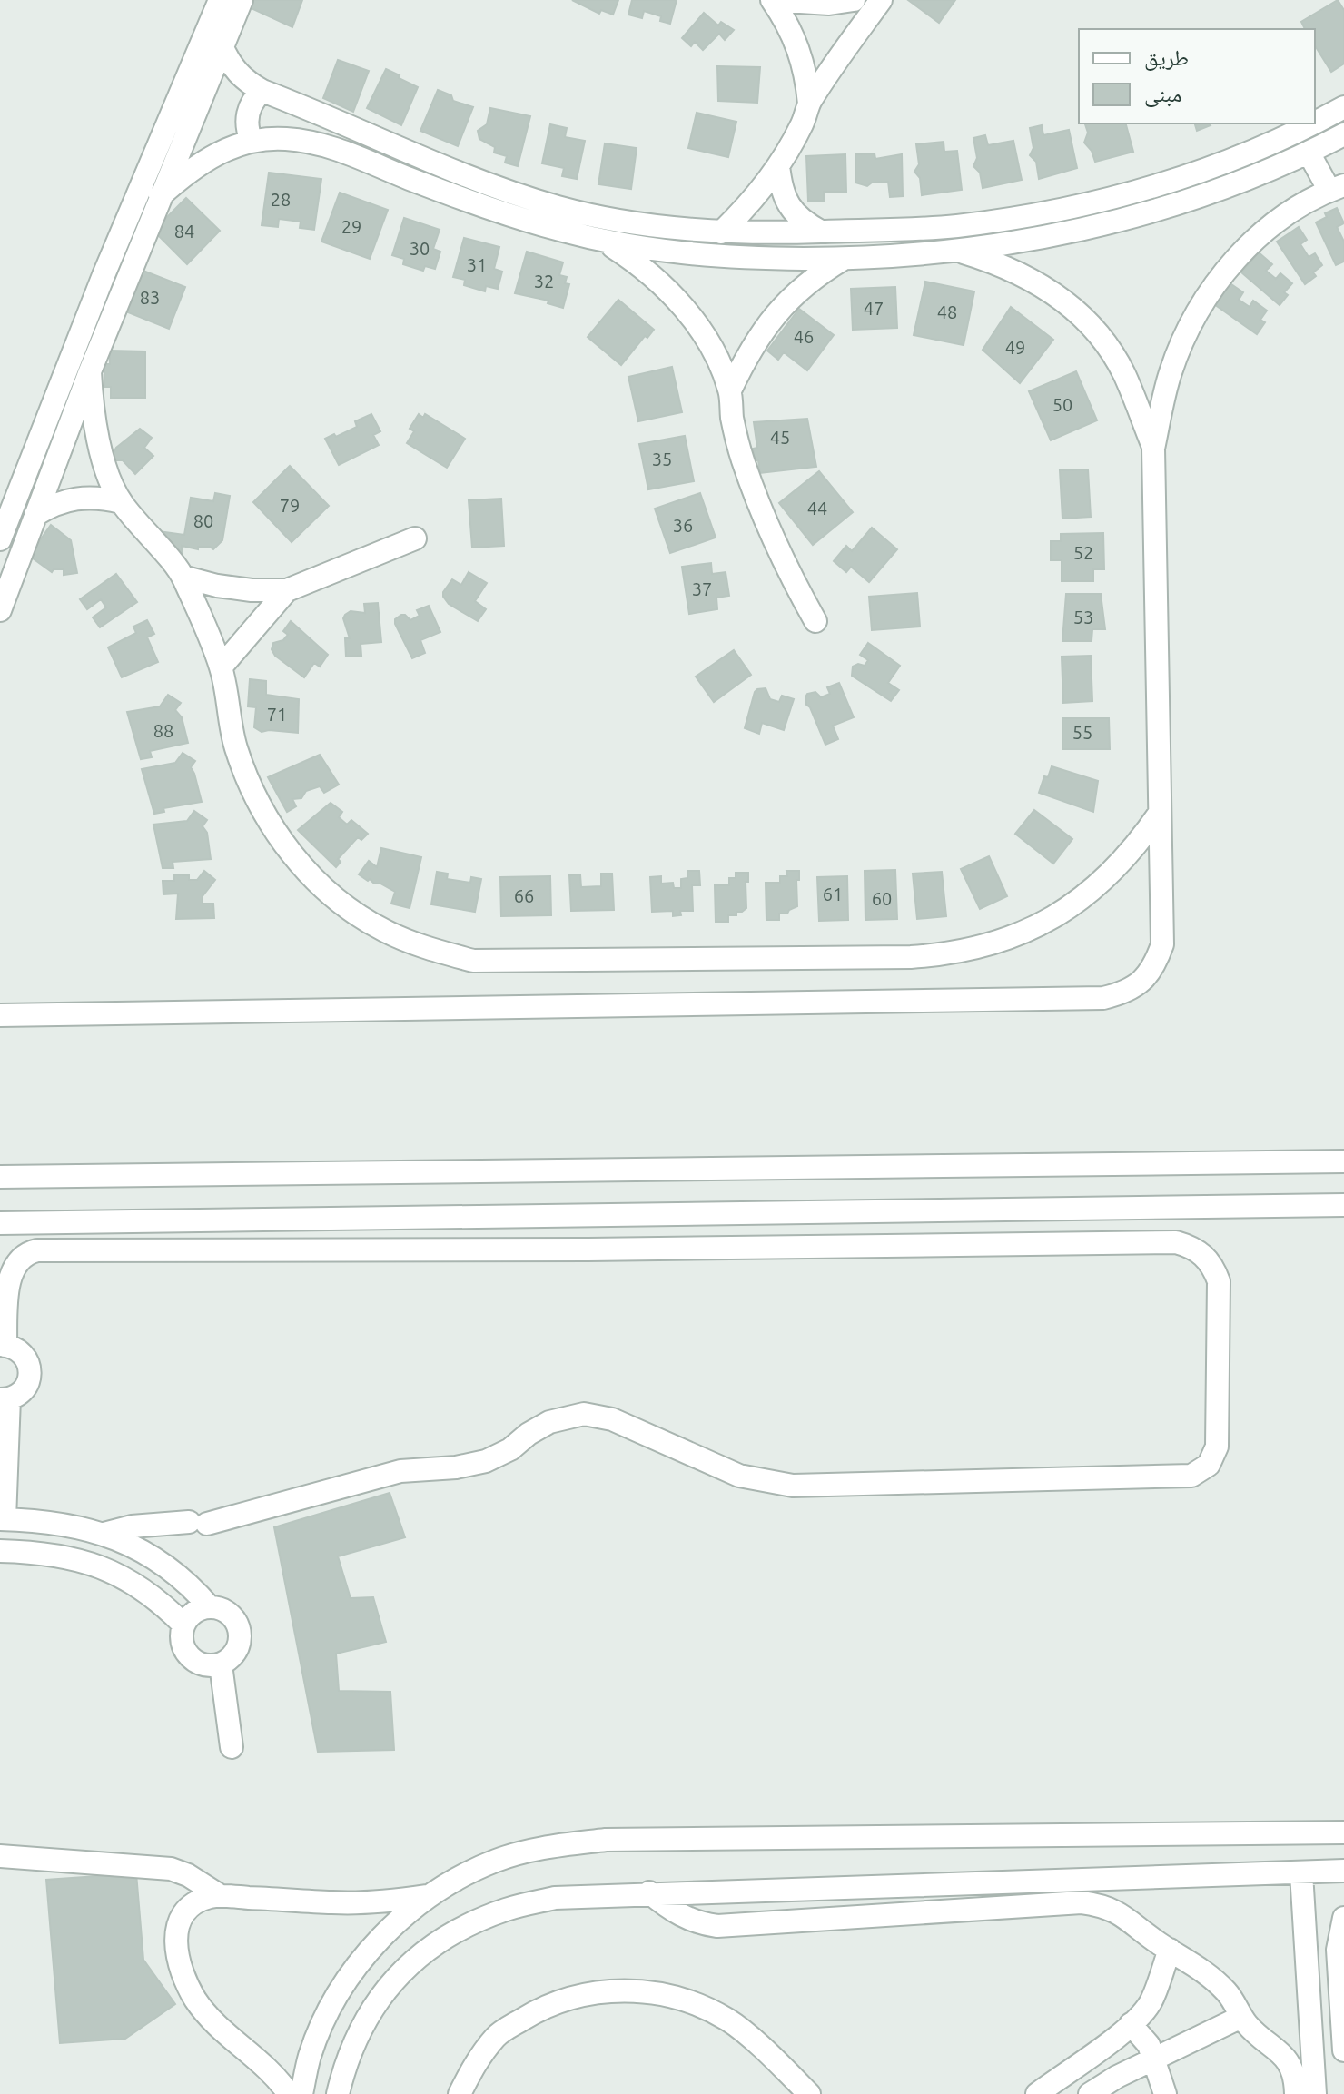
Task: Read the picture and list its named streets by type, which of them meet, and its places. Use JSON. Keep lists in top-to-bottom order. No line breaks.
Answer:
{"house_numbers":["28","29","84","30","31","32","83","47","48","46","49","50","45","35","79","44","80","36","52","37","53","71","88","55","61","66","60"],"legend":["طريق","مبنى"]}
